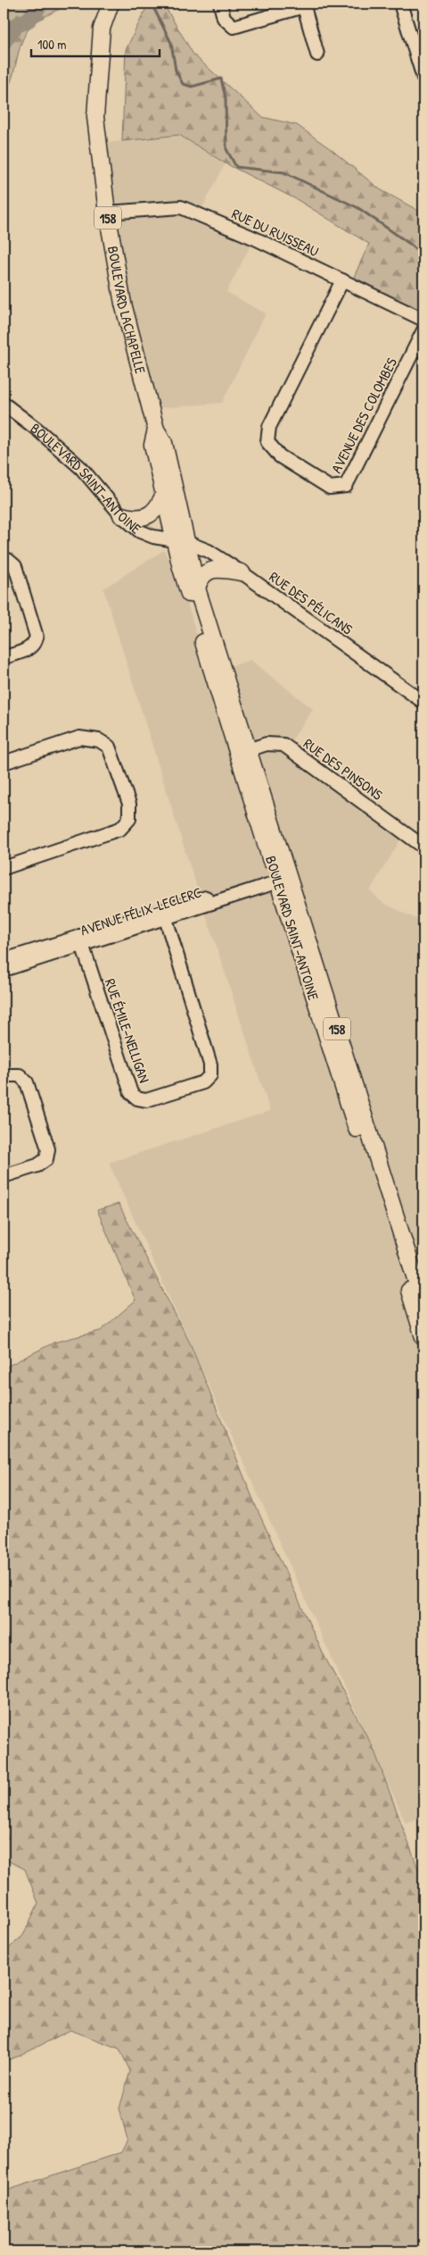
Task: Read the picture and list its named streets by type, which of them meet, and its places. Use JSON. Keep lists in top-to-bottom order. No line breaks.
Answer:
{"streets":{"main road":["158","BOULEVARD LACHAPELLE","BOULEVARD SAINT-ANTOINE"],"street":["RUE DU RUISSEAU","AVENUE DES COLOMBES","RUE DES PÉLICANS","RUE DES PINSONS","AVENUE FÉLIX-LECLERC","RUE ÉMILE-NELLIGAN"]},"crossings":[["RUE DU RUISSEAU","BOULEVARD LACHAPELLE"],["RUE DU RUISSEAU","AVENUE DES COLOMBES"],["BOULEVARD LACHAPELLE","BOULEVARD SAINT-ANTOINE"],["BOULEVARD LACHAPELLE","RUE DES PÉLICANS"],["BOULEVARD SAINT-ANTOINE","RUE DES PÉLICANS"],["BOULEVARD SAINT-ANTOINE","RUE DES PINSONS"],["BOULEVARD SAINT-ANTOINE","AVENUE FÉLIX-LECLERC"],["AVENUE FÉLIX-LECLERC","RUE ÉMILE-NELLIGAN"]],"scale_bar":"100 m"}
